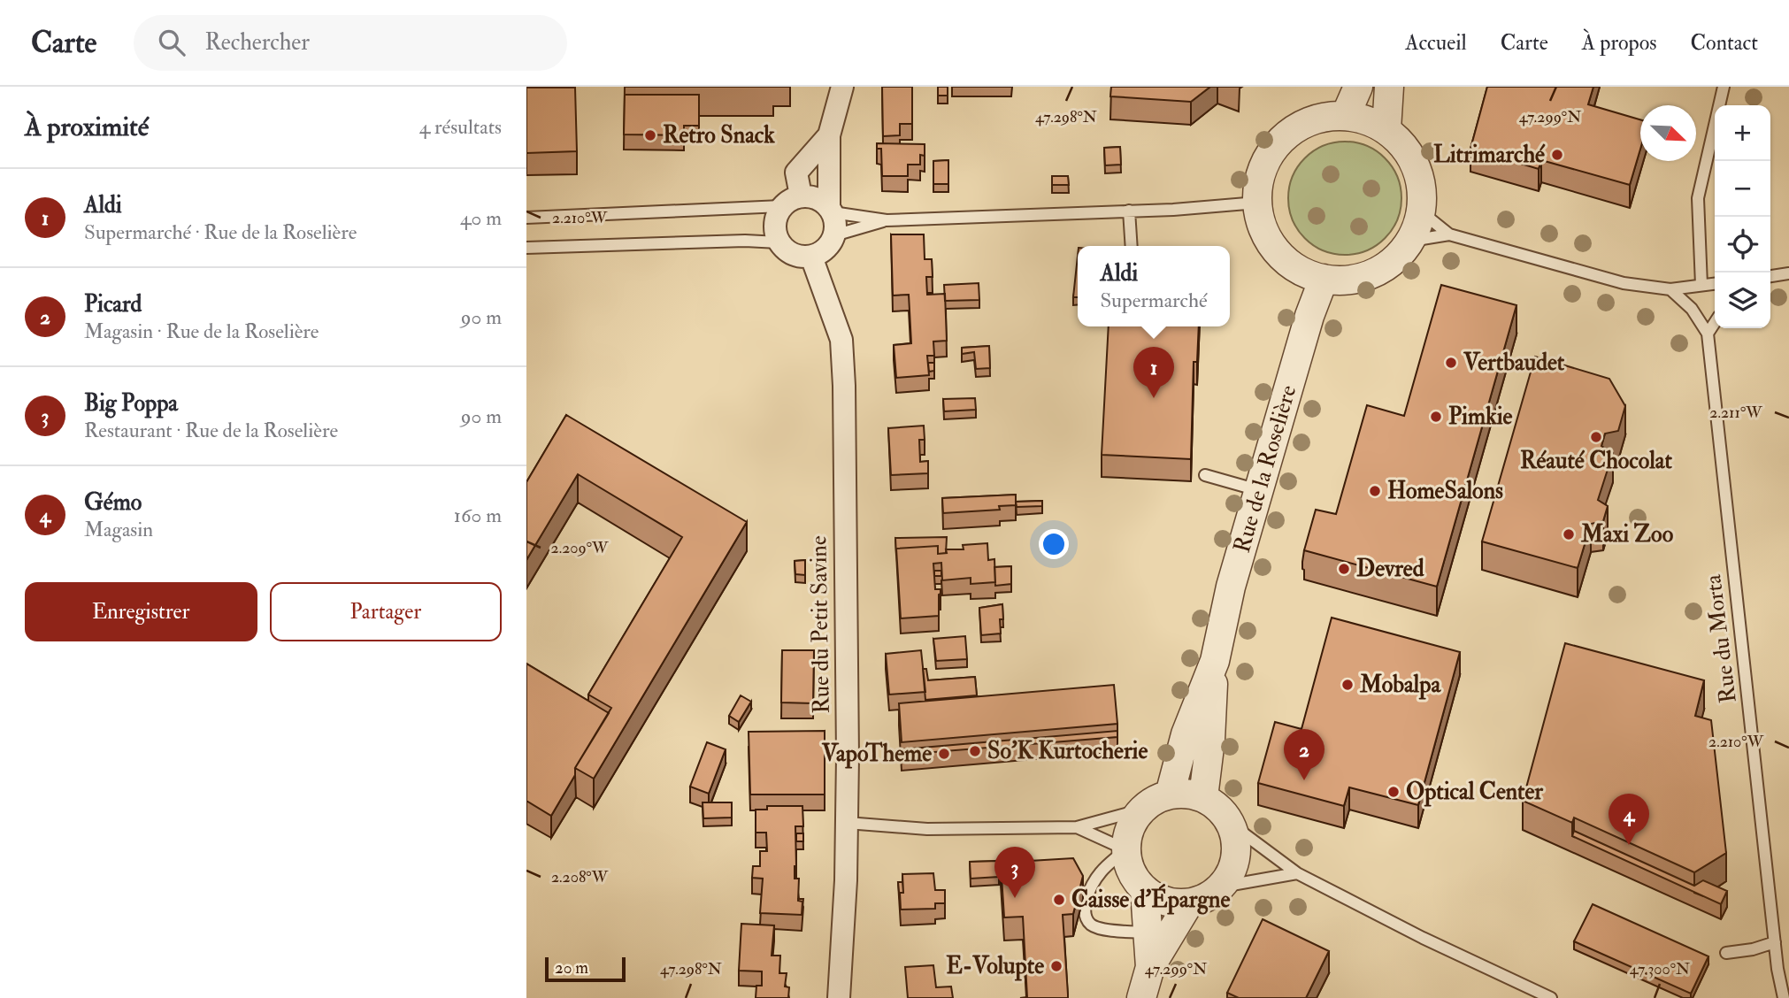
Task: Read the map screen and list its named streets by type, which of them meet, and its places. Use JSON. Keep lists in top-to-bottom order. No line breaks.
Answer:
{"streets":{"street":["Rue de la Roselière","Rue du Petit Savine"],"lane":["Rue du Morta"]},"places":["Retro Snack","Litrimarché","Vertbaudet","Pimkie","Réauté Chocolat","HomeSalons","Maxi Zoo","Devred","Mobalpa","So'K Kurtocherie","VapoTheme","Optical Center","Caisse d'Épargne","E-Volupte"],"scale_bar":"20 m","north":"bottom right","page":{"header":"Carte","search":"Rechercher","nav":["Accueil","Carte","À propos","Contact"],"heading":["À proximité","4 résultats"],"map_buttons":["+","−"],"list":[{"mark":"1","name":"Aldi","note":"Supermarché · Rue de la Roselière","value":"40 m"},{"mark":"2","name":"Picard","note":"Magasin · Rue de la Roselière","value":"90 m"},{"mark":"3","name":"Big Poppa","note":"Restaurant · Rue de la Roselière","value":"90 m"},{"mark":"4","name":"Gémo","note":"Magasin","value":"160 m"}],"popup":["Aldi","Supermarché"],"pins":["1","2","4","3"],"buttons":["Enregistrer","Partager"],"scale":"20 m"},"coordinates":["47.298°N","47.299°N","2.210°W","2.211°W","2.209°W","2.208°W","47.300°N"]}
